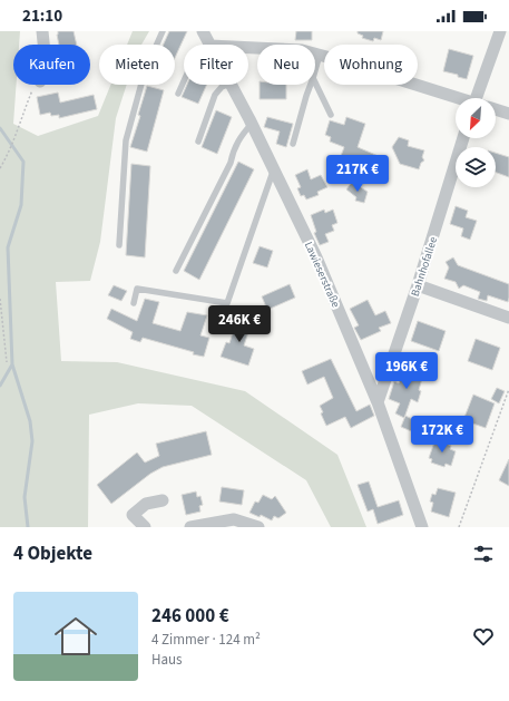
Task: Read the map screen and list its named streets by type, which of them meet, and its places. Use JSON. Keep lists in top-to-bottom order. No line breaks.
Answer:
{"streets":{"street":["Bahnhofallee","Lawieserstraße"]},"crossings":[["Bahnhofallee","Lawieserstraße"]],"north":"bottom left","page":{"status":"21:10","chip":["Kaufen","Mieten","Filter","Neu","Wohnung"],"price":["217K €","246K €","196K €","172K €"],"heading":"4 Objekte","list":[{"name":"246 000 €","note":"4 Zimmer · 124 m² · Haus"}]}}
